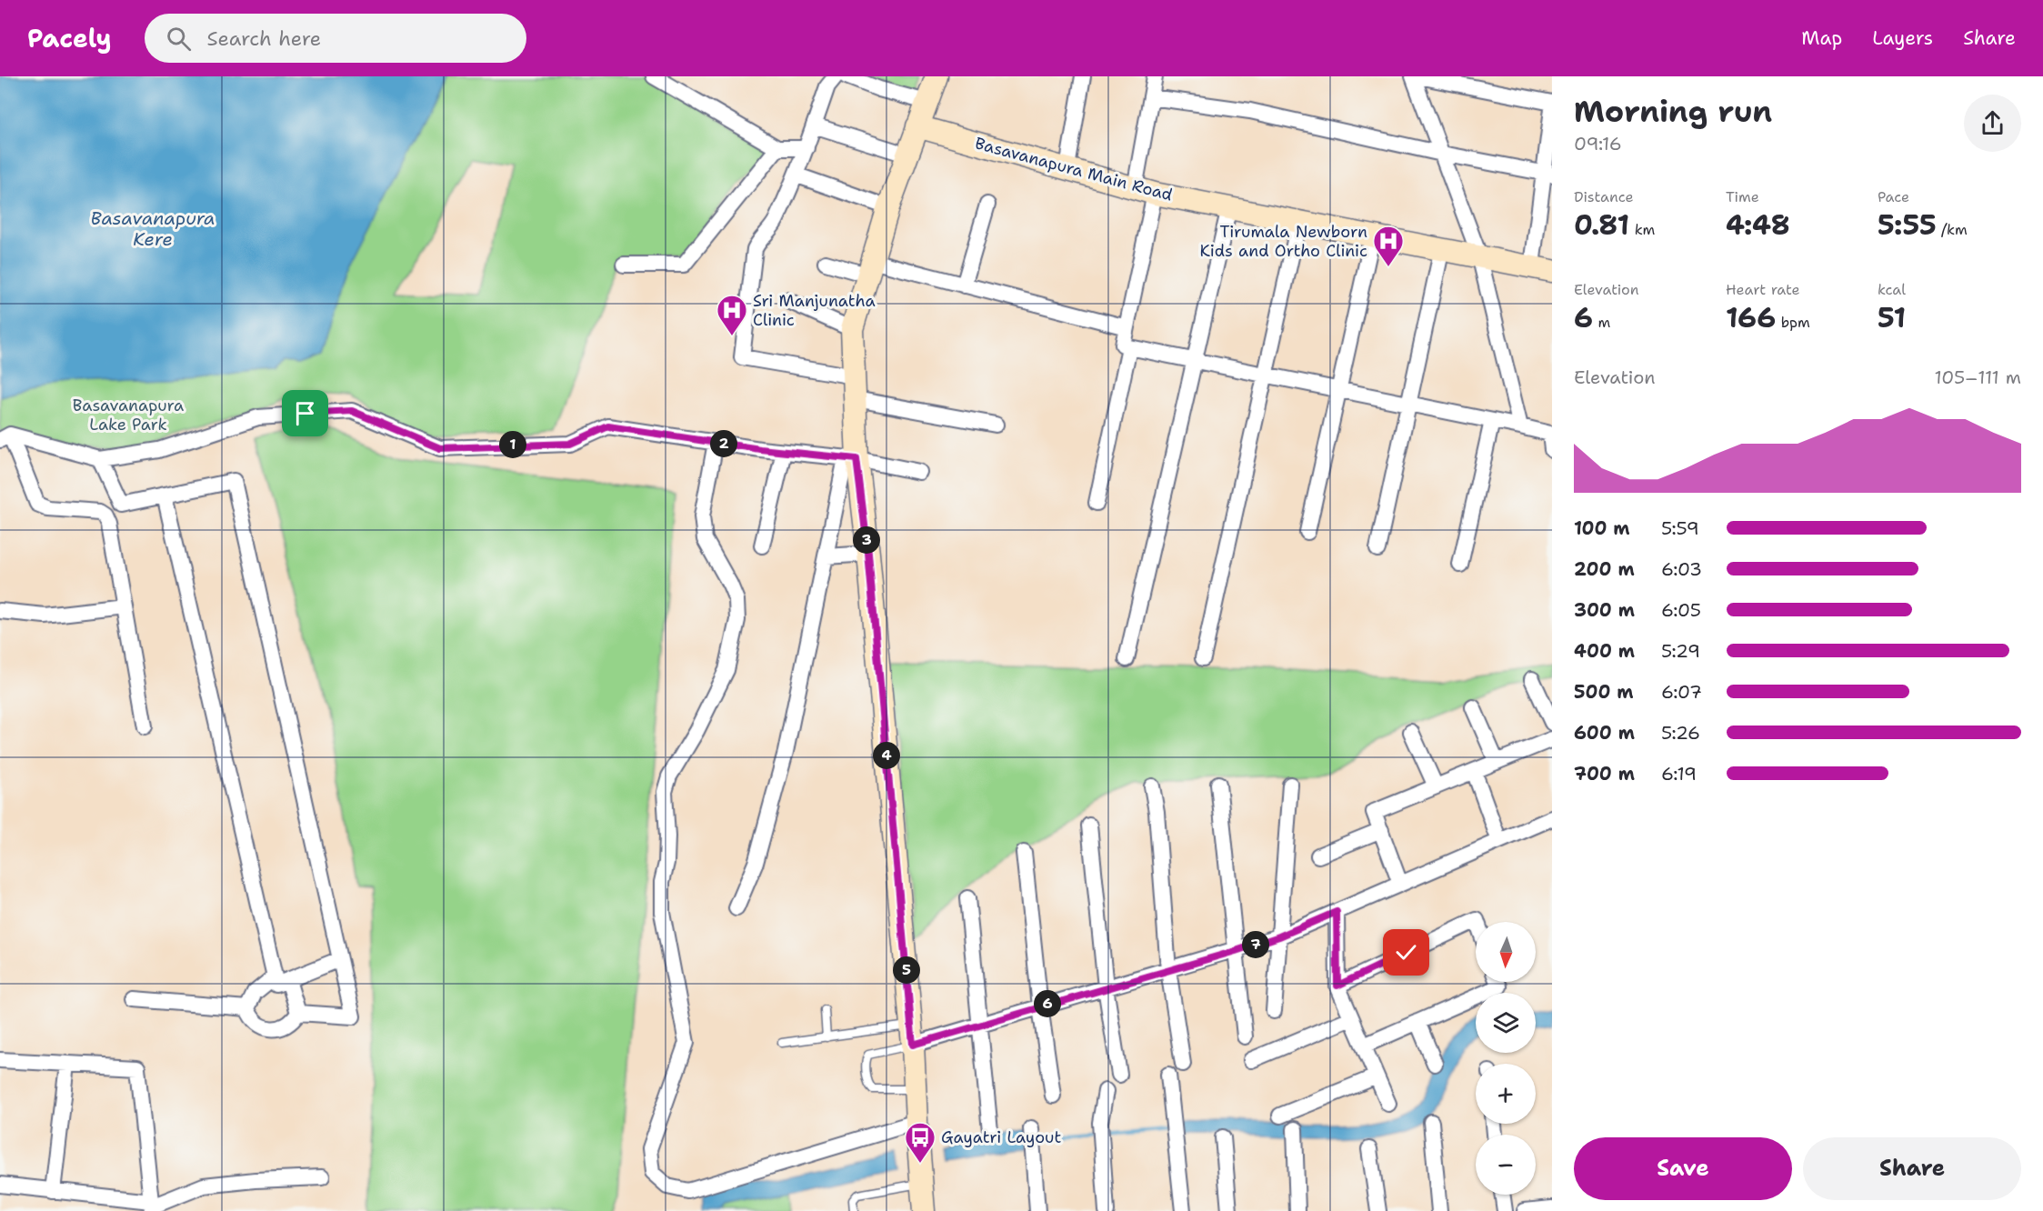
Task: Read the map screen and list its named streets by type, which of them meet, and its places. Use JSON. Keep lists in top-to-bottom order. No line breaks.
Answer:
{"streets":{"main road":["Basavanapura Main Road"]},"water":["Basavanapura Kere"],"parks":["Basavanapura Lake Park"],"places":{"hospital":["Tirumala Newborn Kids and Ortho Clinic","Sri Manjunatha Clinic"],"bus stop":["Gayatri Layout"]},"north":"bottom","page":{"header":"Pacely","search":"Search here","nav":["Map","Layers","Share"],"heading":["Morning run","09:16"],"stats":[["Distance","0.81 km"],["Time","4:48"],["Pace","5:55 /km"],["Elevation","6 m"],["Heart rate","166 bpm"],["kcal","51"]],"chart":["Elevation","105–111 m"],"pins":["2","1","3","4","7","5","6"],"list":[{"name":"100 m","note":"5:59"},{"name":"200 m","note":"6:03"},{"name":"300 m","note":"6:05"},{"name":"400 m","note":"5:29"},{"name":"500 m","note":"6:07"},{"name":"600 m","note":"5:26"},{"name":"700 m","note":"6:19"}],"map_buttons":["+","−"],"buttons":["Save","Share"]}}
